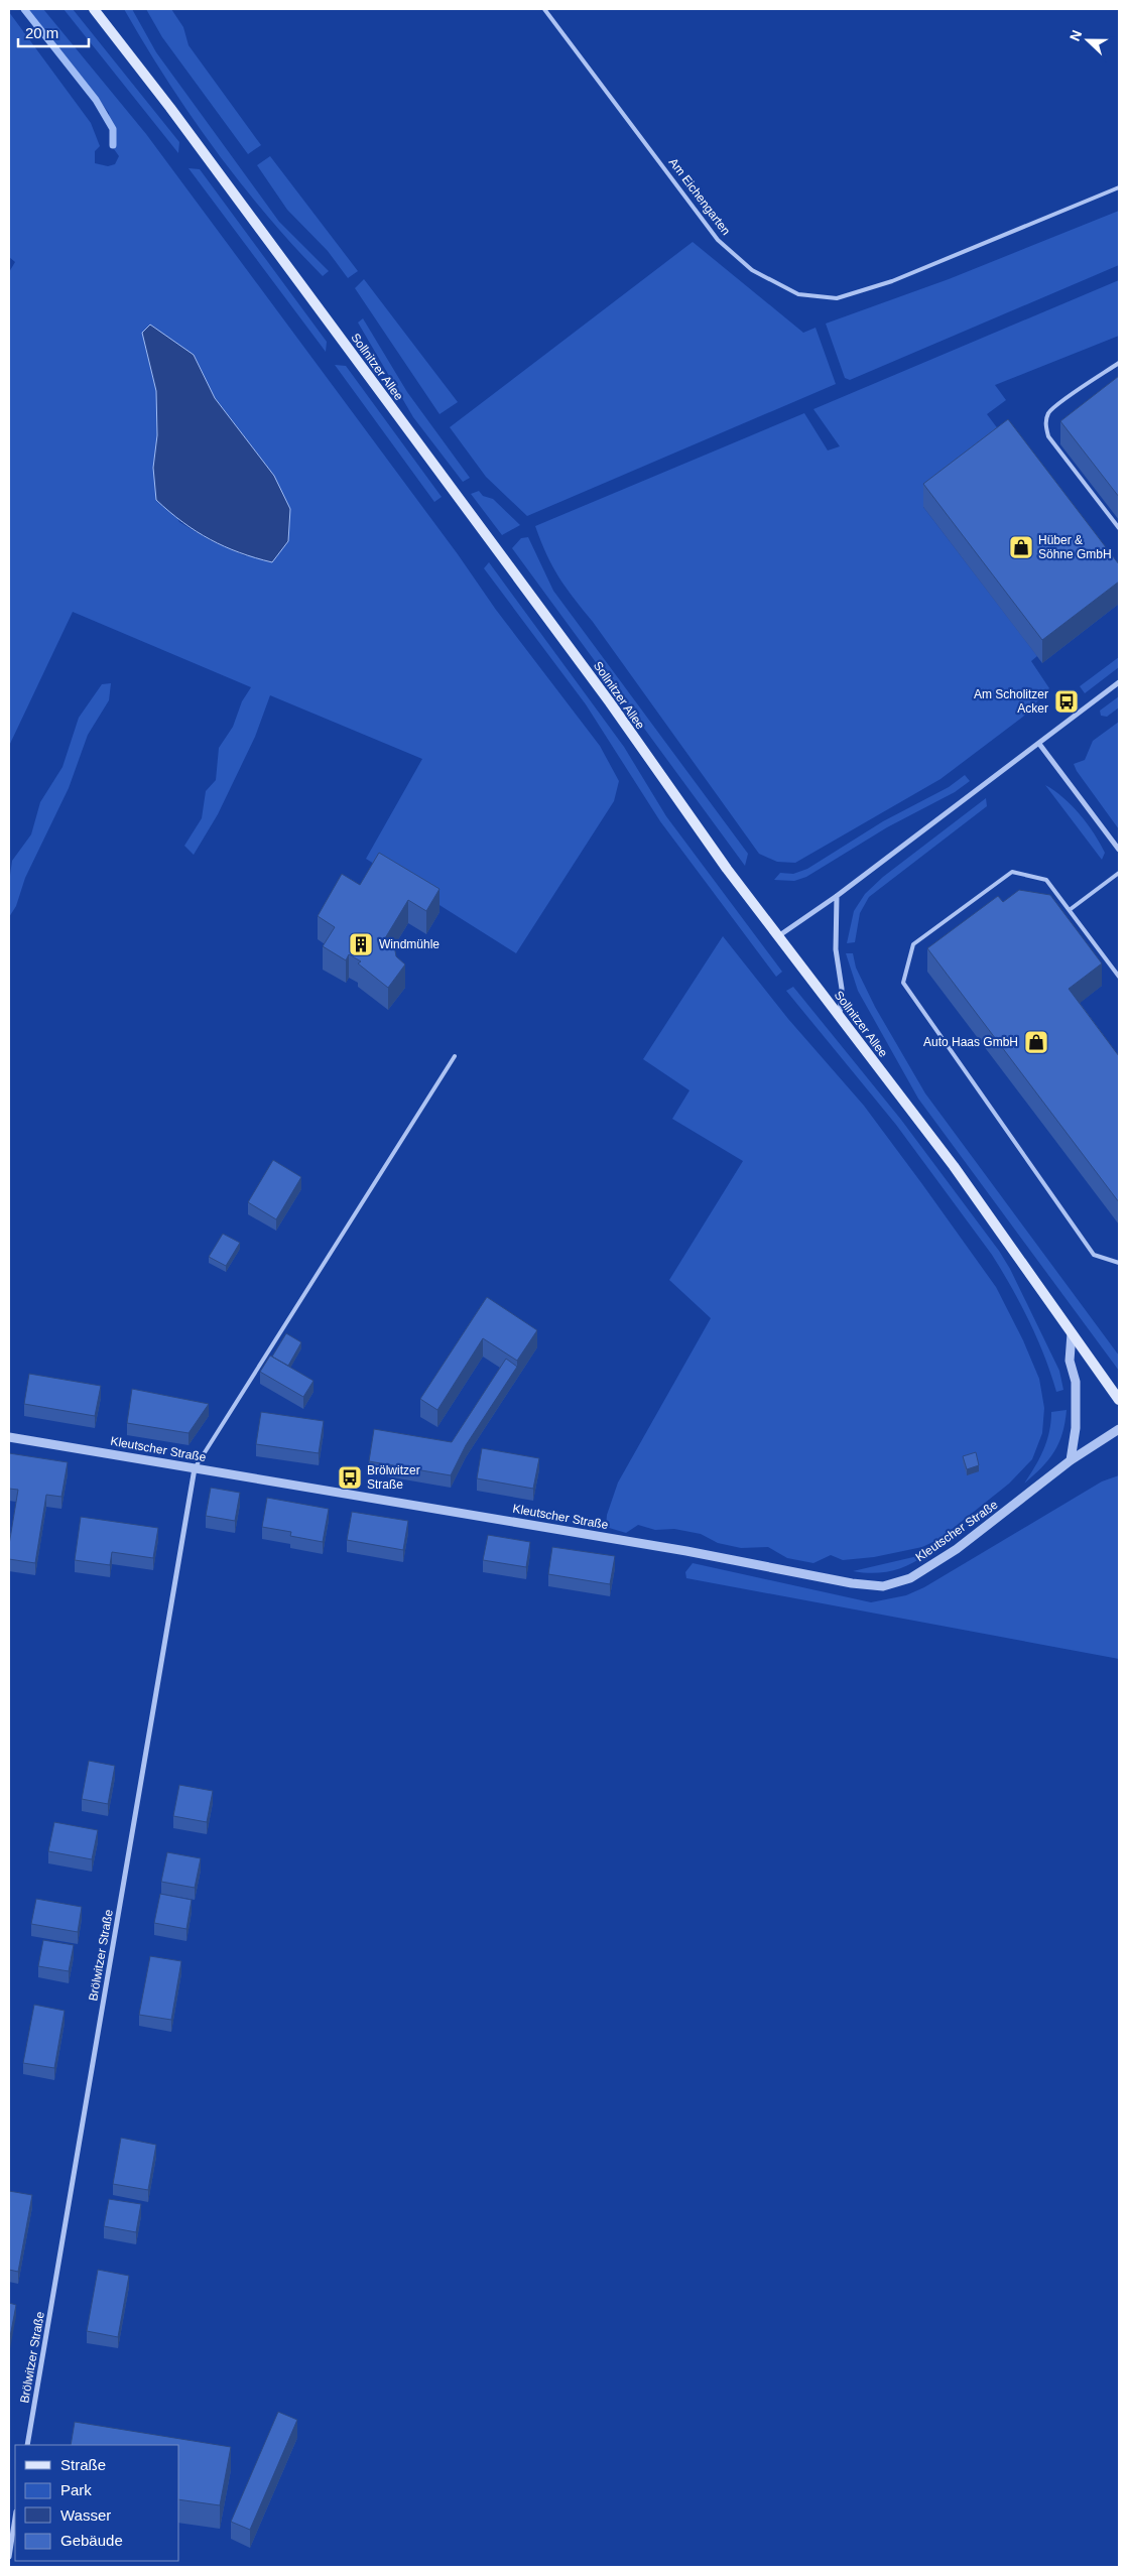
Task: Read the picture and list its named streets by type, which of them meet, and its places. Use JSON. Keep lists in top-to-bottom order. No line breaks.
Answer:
{"streets":{"main road":["Sollnitzer Allee"],"street":["Kleutscher Straße","Brölwitzer Straße"],"lane":["Am Eichengarten"]},"crossings":[["Kleutscher Straße","Brölwitzer Straße"]],"places":{"shop":["Hüber & Söhne GmbH","Auto Haas GmbH"],"bus stop":["Am Scholitzer Acker","Brölwitzer Straße"],"building":["Windmühle"]},"legend":["Straße","Park","Wasser","Gebäude"],"scale_bar":"20 m","north":"left"}
